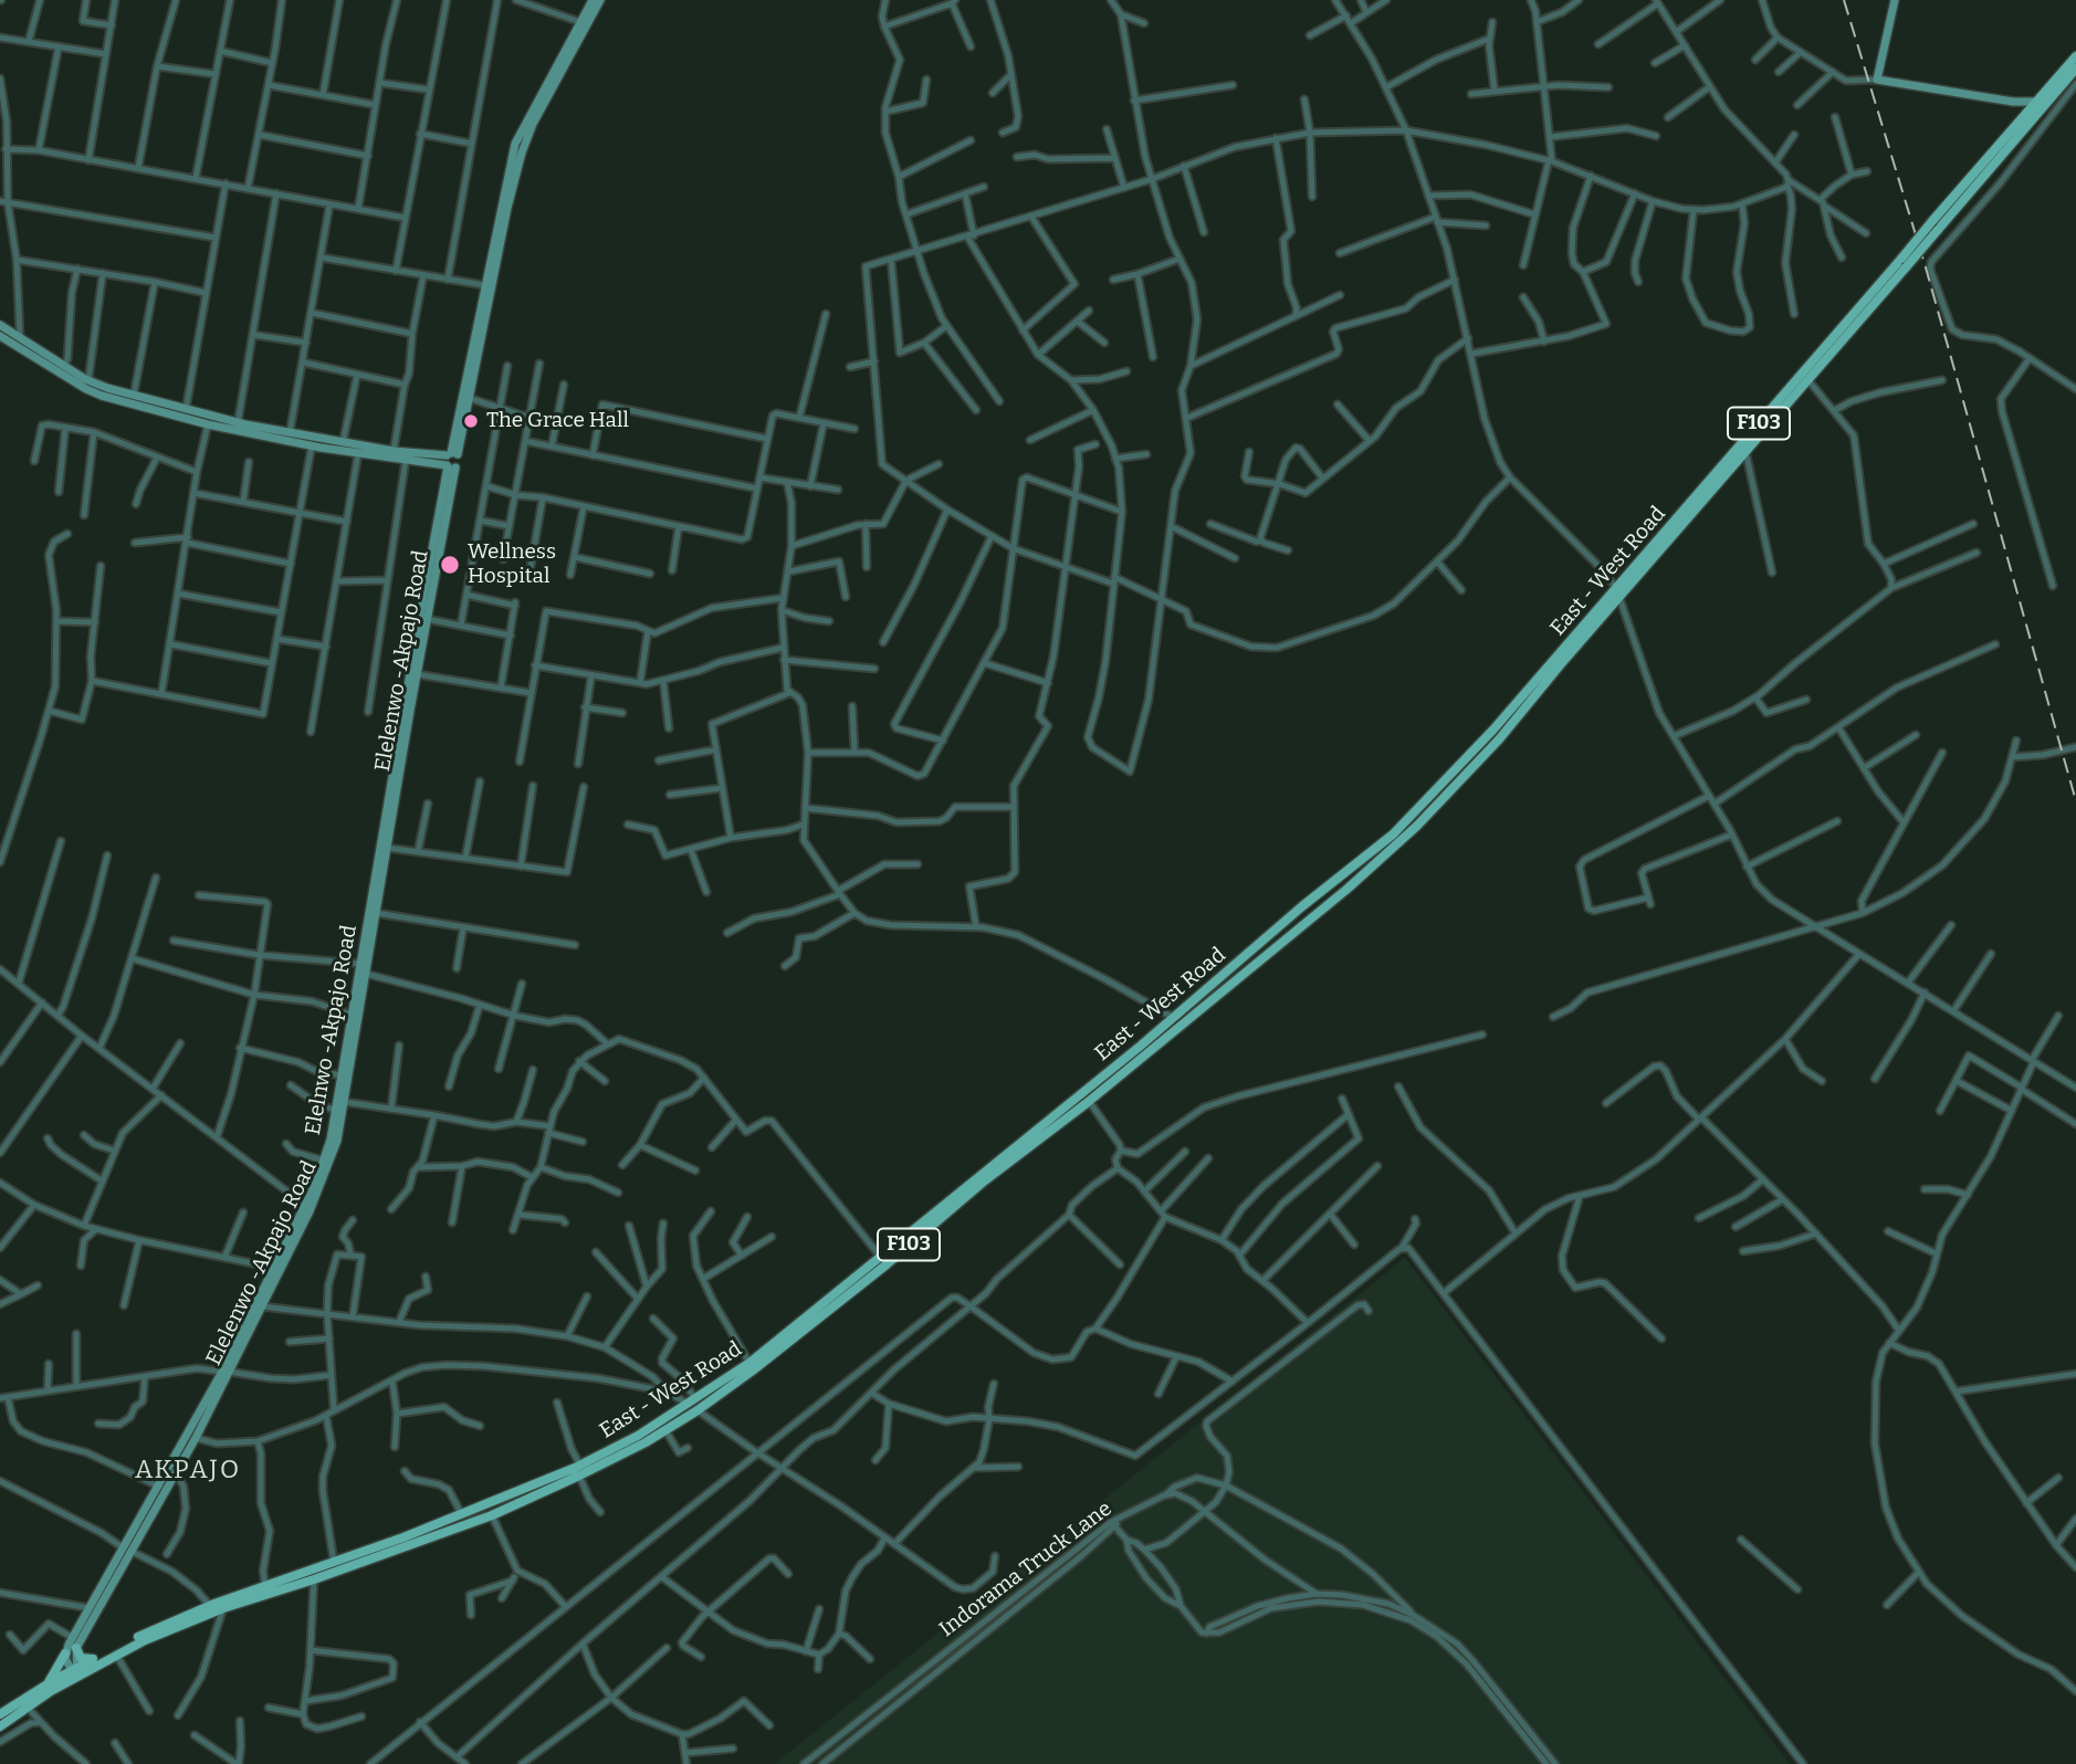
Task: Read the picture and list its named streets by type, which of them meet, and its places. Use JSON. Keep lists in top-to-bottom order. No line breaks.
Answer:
{"streets":{"main road":["F103","East - West Road","Elelenwo -Akpajo Road","Elelnwo -Akpajo Road"],"street":["Indorama Truck Lane"]},"crossings":[["F103","East - West Road"],["East - West Road","Elelenwo -Akpajo Road"],["Elelenwo -Akpajo Road","Elelnwo -Akpajo Road"]],"districts":["AKPAJO"],"places":["The Grace Hall","Wellness Hospital"]}
